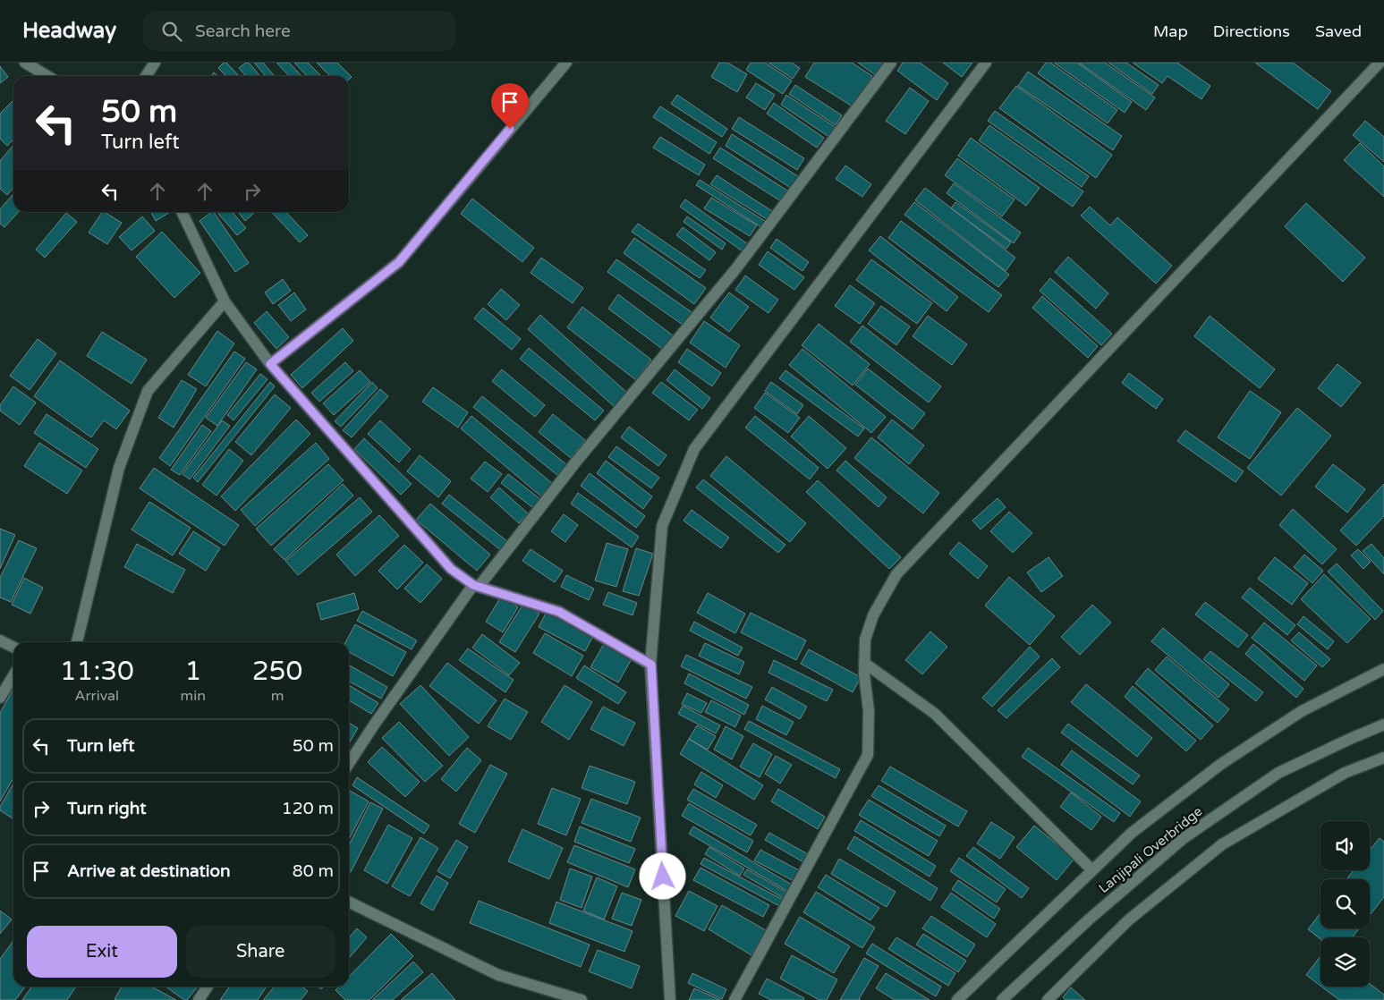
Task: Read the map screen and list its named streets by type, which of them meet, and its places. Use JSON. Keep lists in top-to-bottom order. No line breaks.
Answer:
{"streets":{"street":["Lanjipali Overbridge"]},"page":{"header":"Headway","search":"Search here","nav":["Map","Directions","Saved"],"turn":["50 m","Turn left"],"eta":["11:30","Arrival","1","min","250","m"],"list":[{"name":"Turn left","value":"50 m"},{"name":"Turn right","value":"120 m"},{"name":"Arrive at destination","value":"80 m"}],"buttons":["Exit","Share"]}}
